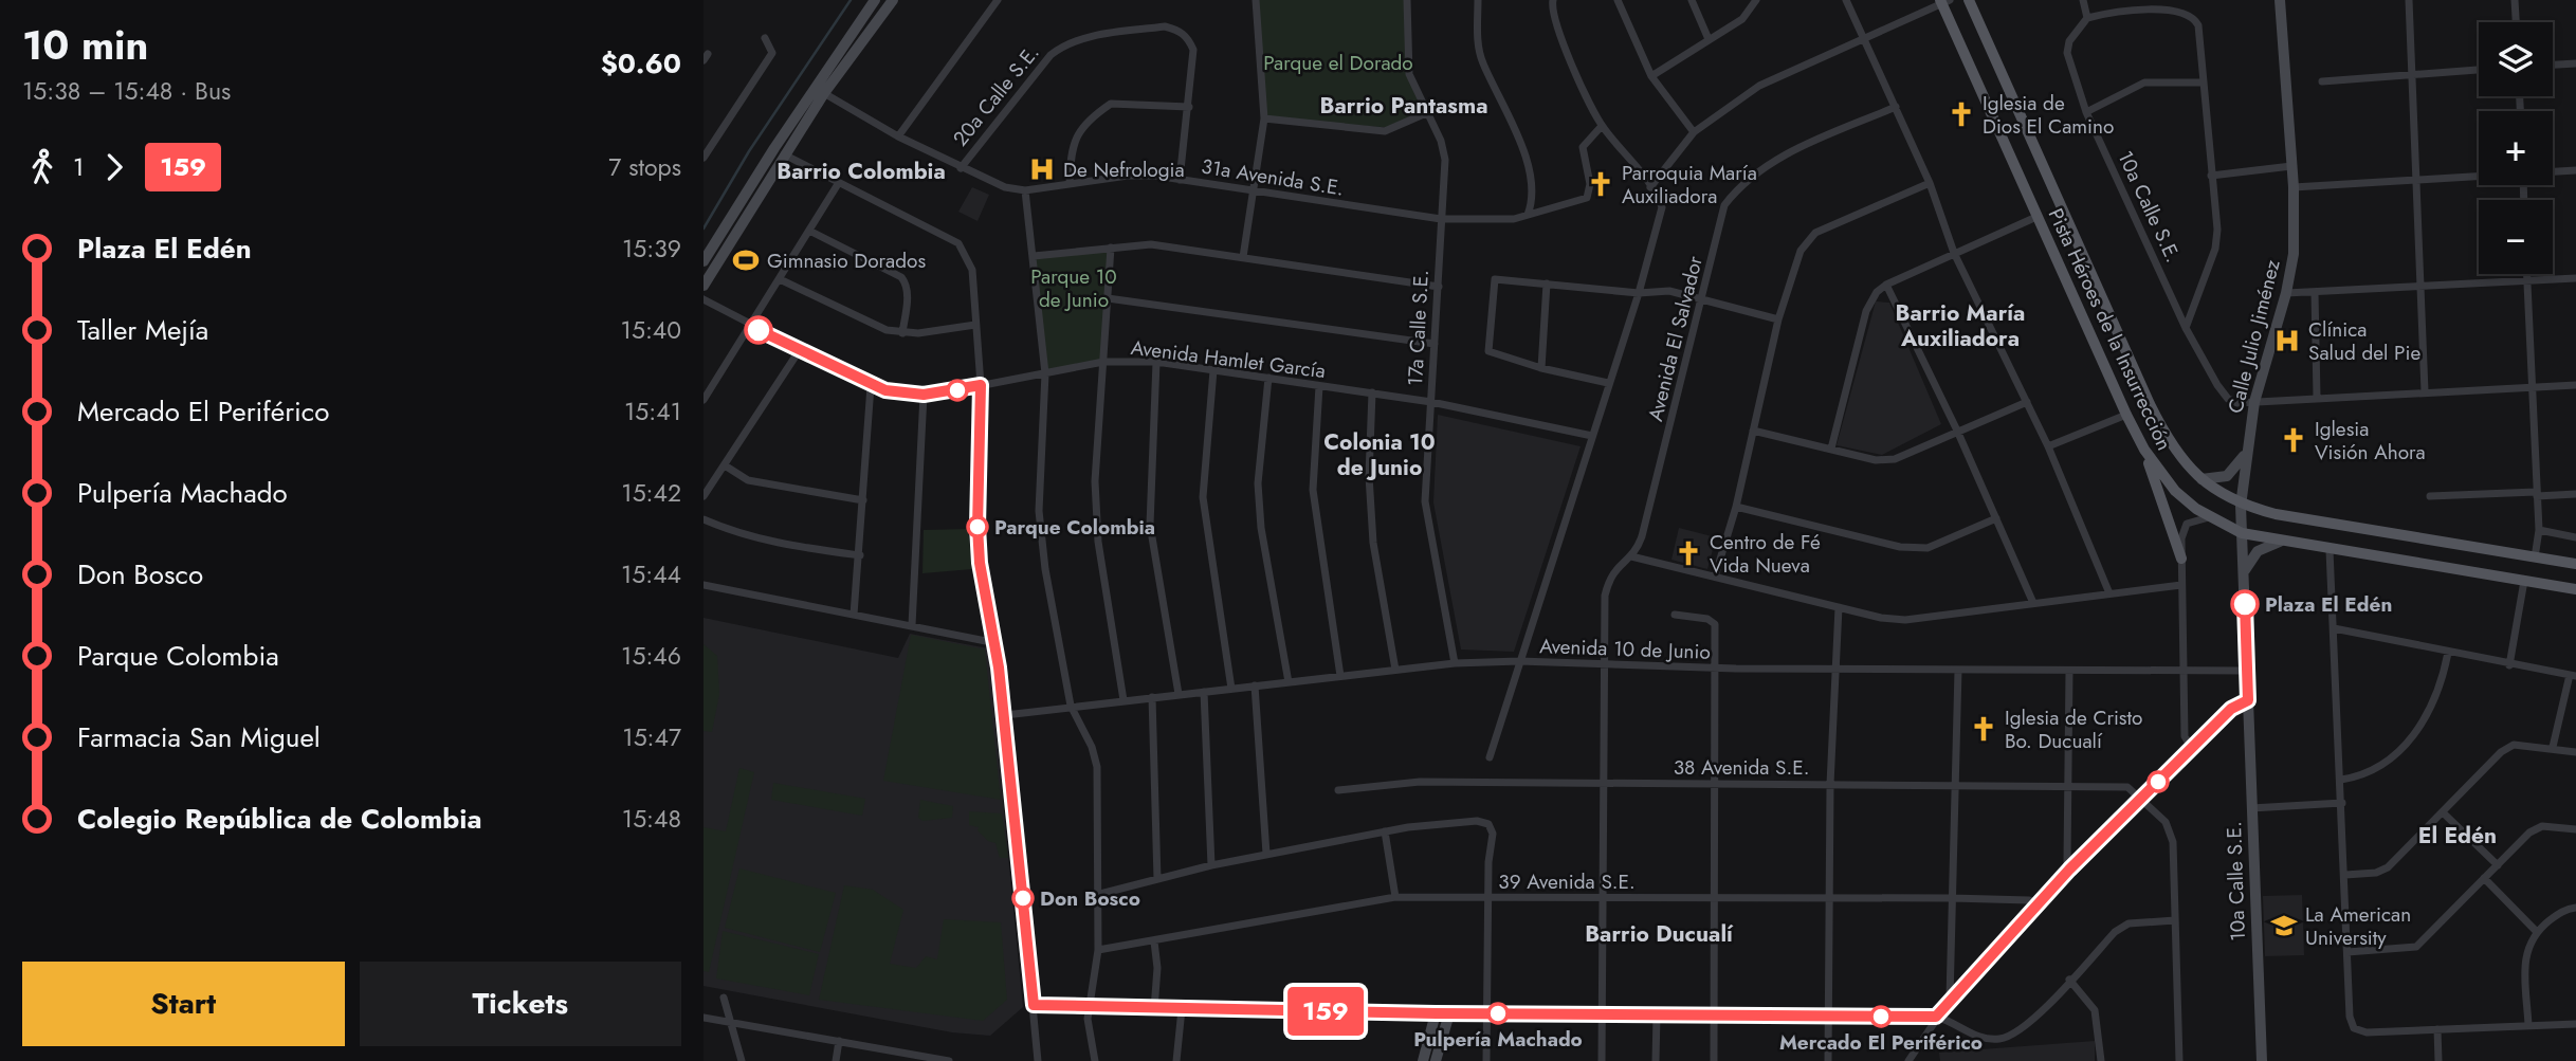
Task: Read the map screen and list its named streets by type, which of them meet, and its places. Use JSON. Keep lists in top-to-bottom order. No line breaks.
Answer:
{"streets":{"main road":["10a Calle S.E.","Pista Héroes de la Insurrección","Calle Julio Jiménez"],"street":["20a Calle S.E.","31a Avenida S.E.","17a Calle S.E.","Avenida El Salvador","Avenida Hamlet García","Avenida 10 de Junio","38 Avenida S.E.","39 Avenida S.E."]},"crossings":[["20a Calle S.E.","31a Avenida S.E."],["31a Avenida S.E.","17a Calle S.E."],["10a Calle S.E.","Calle Julio Jiménez"],["10a Calle S.E.","Avenida 10 de Junio"],["17a Calle S.E.","Avenida Hamlet García"],["17a Calle S.E.","Avenida 10 de Junio"],["Pista Héroes de la Insurrección","Calle Julio Jiménez"],["Avenida El Salvador","Avenida 10 de Junio"],["Avenida El Salvador","38 Avenida S.E."],["Avenida El Salvador","39 Avenida S.E."]],"districts":["Barrio Pantasma","Barrio Colombia","Barrio María Auxiliadora","Colonia 10 de Junio","El Edén","Barrio Ducualí"],"parks":["Parque el Dorado","Parque 10 de Junio"],"places":{"church":["Iglesia de Dios El Camino","Parroquia María Auxiliadora","Iglesia Visión Ahora","Centro de Fé Vida Nueva","Iglesia de Cristo Bo. Ducualí"],"hospital":["De Nefrologia","Clínica Salud del Pie"],"sports":["Gimnasio Dorados"],"other":["Parque Colombia","Plaza El Edén","Don Bosco","Pulpería Machado","Mercado El Periférico"],"school or university":["La American University"]},"lines":["bus line 159"],"page":{"heading":["10 min","15:38 – 15:48 · Bus","$0.60"],"on_map":"159","map_buttons":["+","−"],"legs":["1","159","7 stops"],"list":[{"name":"Plaza El Edén","value":"15:39"},{"name":"Taller Mejía","value":"15:40"},{"name":"Mercado El Periférico","value":"15:41"},{"name":"Pulpería Machado","value":"15:42"},{"name":"Don Bosco","value":"15:44"},{"name":"Parque Colombia","value":"15:46"},{"name":"Farmacia San Miguel","value":"15:47"},{"name":"Colegio República de Colombia","value":"15:48"}],"buttons":["Start","Tickets"]}}
